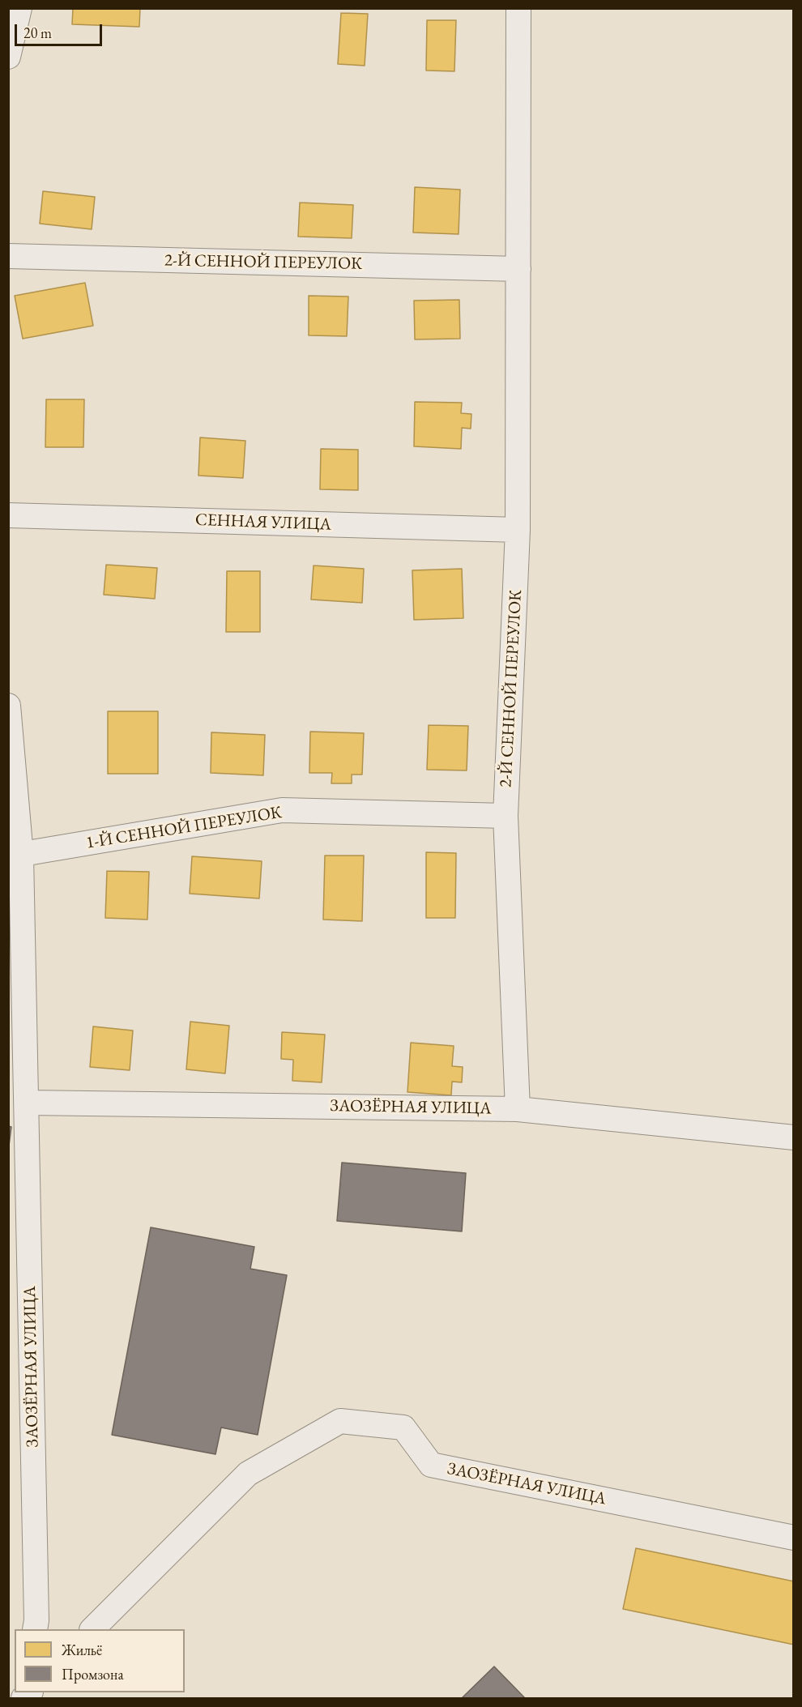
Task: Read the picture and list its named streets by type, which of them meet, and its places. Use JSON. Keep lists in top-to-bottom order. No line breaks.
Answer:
{"streets":{"street":["2-Й СЕННОЙ ПЕРЕУЛОК","СЕННАЯ УЛИЦА","1-Й СЕННОЙ ПЕРЕУЛОК","ЗАОЗЁРНАЯ УЛИЦА"]},"crossings":[["2-Й СЕННОЙ ПЕРЕУЛОК","СЕННАЯ УЛИЦА"],["2-Й СЕННОЙ ПЕРЕУЛОК","1-Й СЕННОЙ ПЕРЕУЛОК"],["2-Й СЕННОЙ ПЕРЕУЛОК","ЗАОЗЁРНАЯ УЛИЦА"],["1-Й СЕННОЙ ПЕРЕУЛОК","ЗАОЗЁРНАЯ УЛИЦА"]],"legend":["Жильё","Промзона"],"scale_bar":"20 m"}
